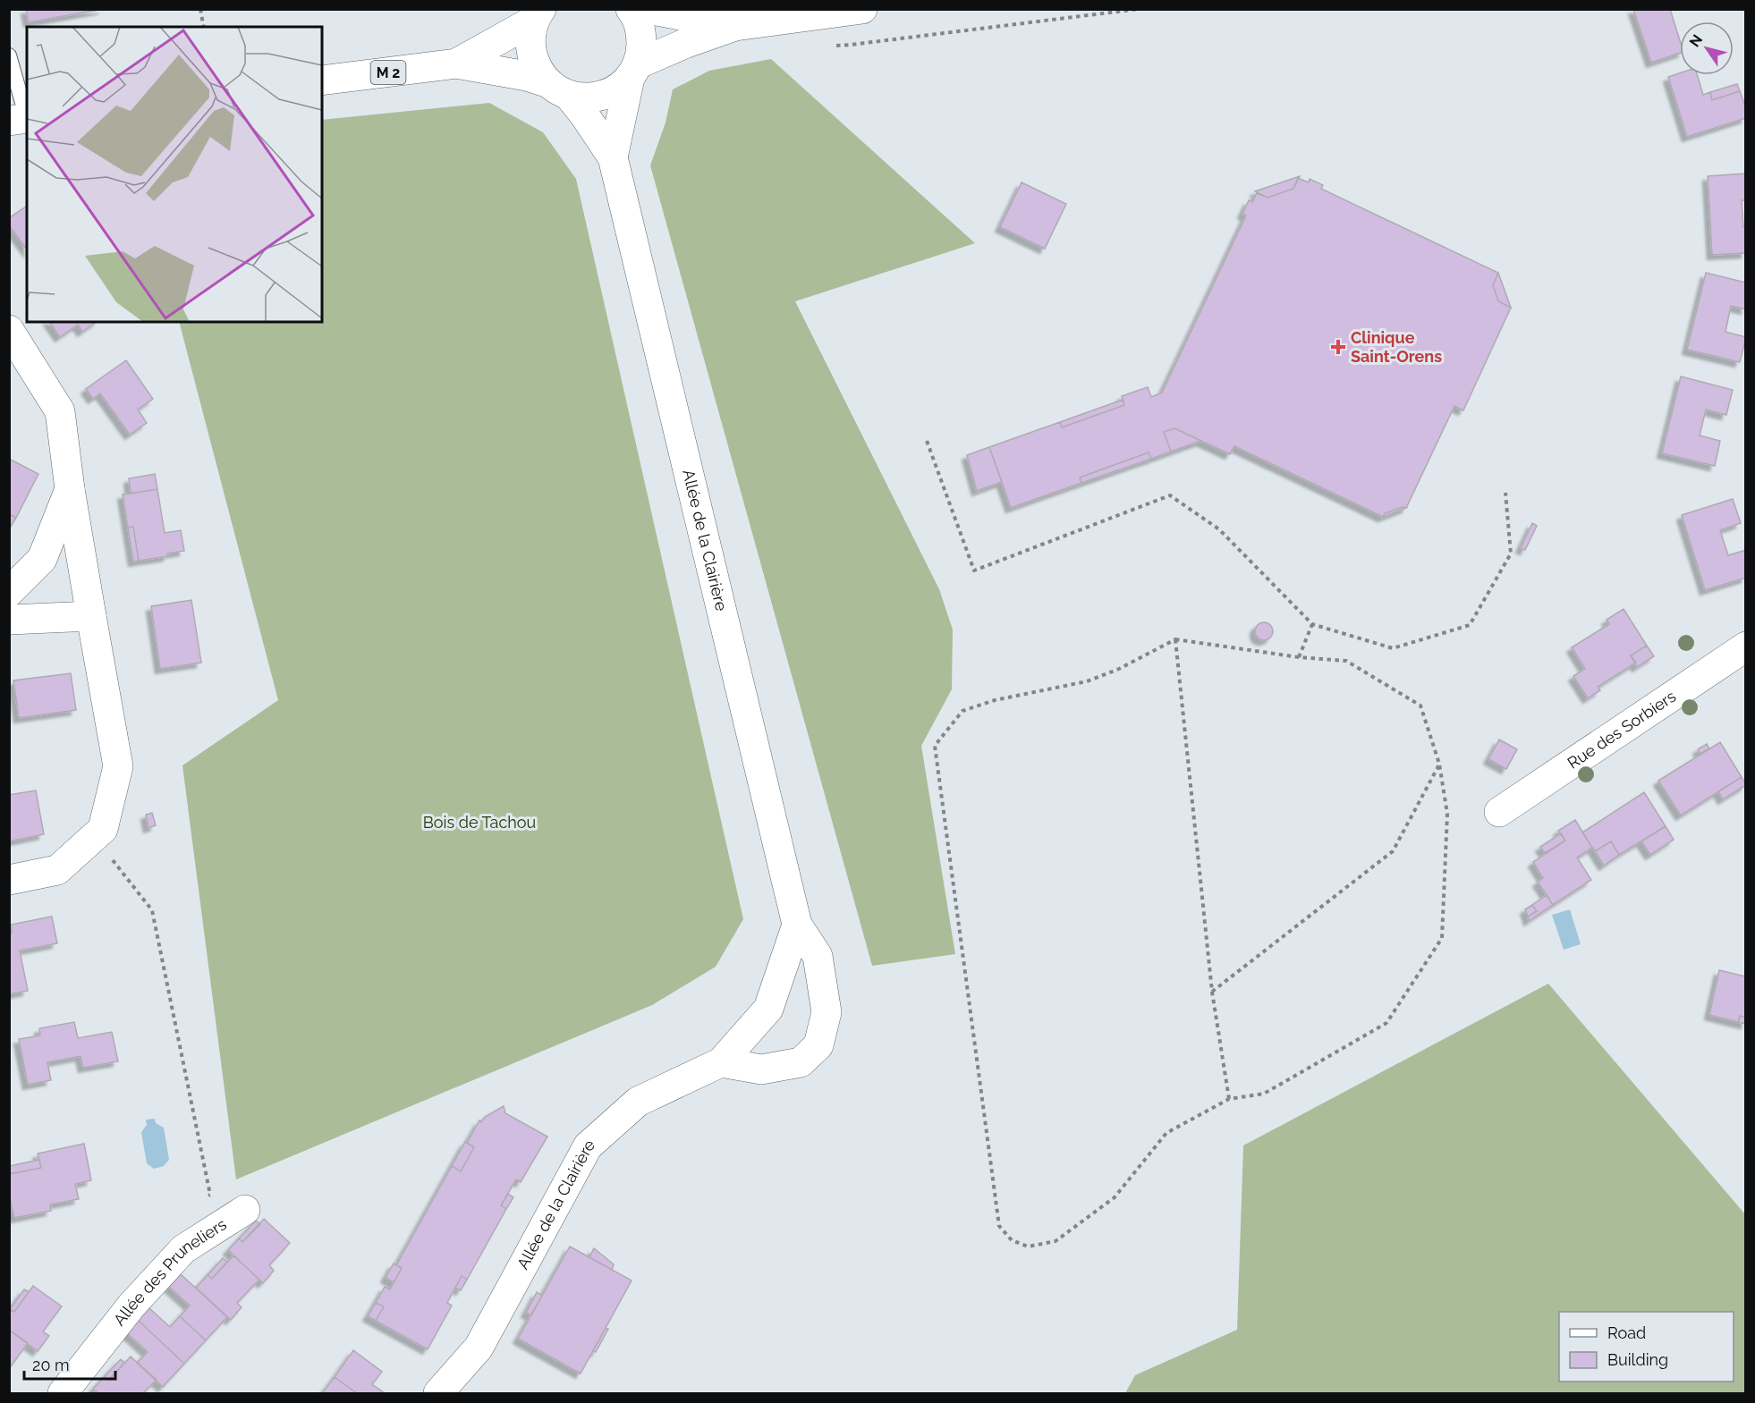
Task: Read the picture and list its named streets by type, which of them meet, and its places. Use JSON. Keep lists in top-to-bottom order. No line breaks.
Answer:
{"streets":{"street":["M 2","Allée de la Clairière","Rue des Sorbiers","Allée des Pruneliers"]},"crossings":[["M 2","Allée de la Clairière"]],"parks":["Bois de Tachou"],"places":{"health":["Clinique Saint-Orens"]},"legend":["Road","Building"],"scale_bar":"20 m","north":"top left"}
